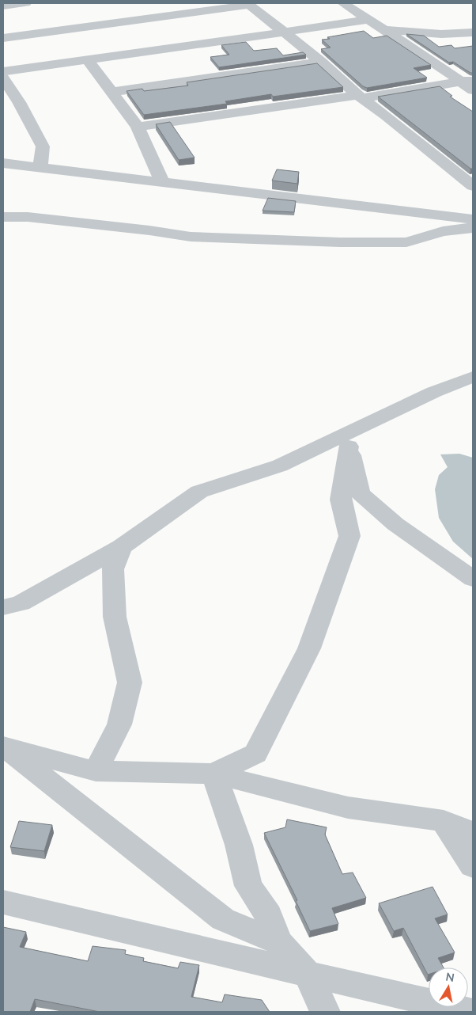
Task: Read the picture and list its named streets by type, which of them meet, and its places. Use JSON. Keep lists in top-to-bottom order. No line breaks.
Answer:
{"north":"top"}
